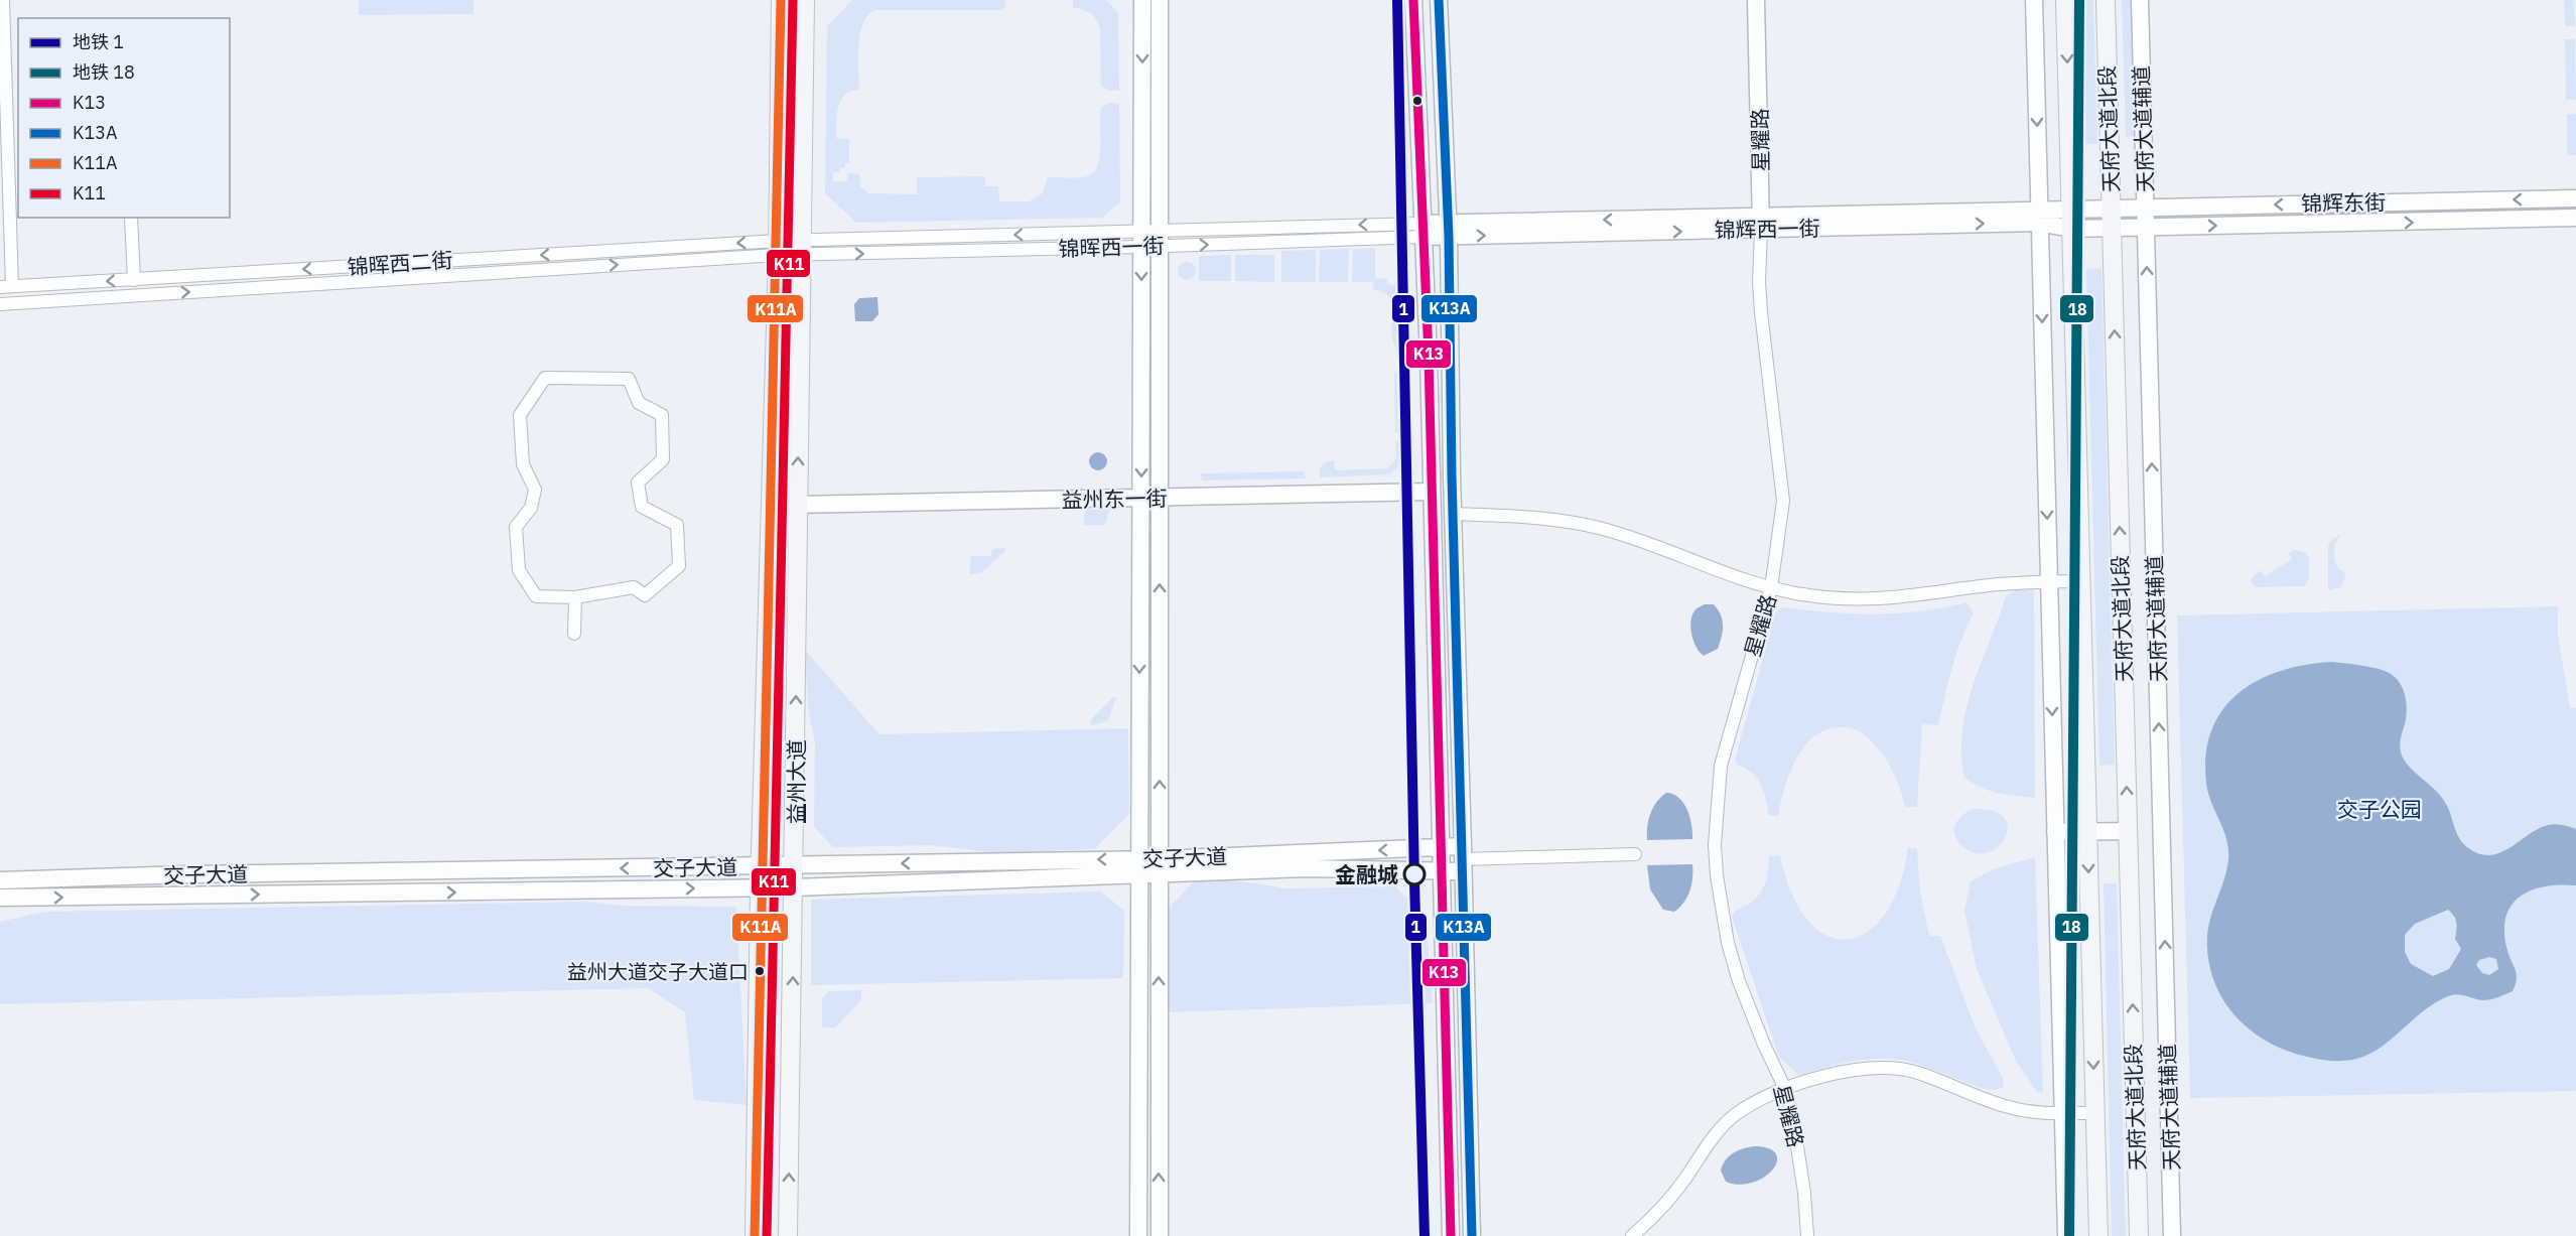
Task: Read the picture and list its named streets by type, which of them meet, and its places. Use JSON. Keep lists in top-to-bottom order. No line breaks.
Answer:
{"streets":{"main road":["天府大道北段","益州大道"],"street":["天府大道辅道","星耀路","锦辉东街","锦辉西一街","锦晖西一街","锦晖西二街","益州东一街","交子大道"]},"crossings":[["天府大道北段","锦辉东街"],["天府大道北段","锦辉西一街"],["天府大道辅道","锦辉东街"],["星耀路","锦辉西一街"],["锦辉东街","锦辉西一街"],["锦辉西一街","锦晖西一街"],["锦晖西一街","锦晖西二街"],["锦晖西一街","益州大道"],["锦晖西二街","益州大道"],["益州东一街","益州大道"],["益州大道","交子大道"]],"parks":["交子公园"],"places":["金融城","益州大道交子大道口"],"lines":["metro line 1","metro line 18","transit line K13","transit line K13A","transit line K11A","transit line K11"],"legend":["地铁 1","地铁 18","K13","K13A","K11A","K11"]}
